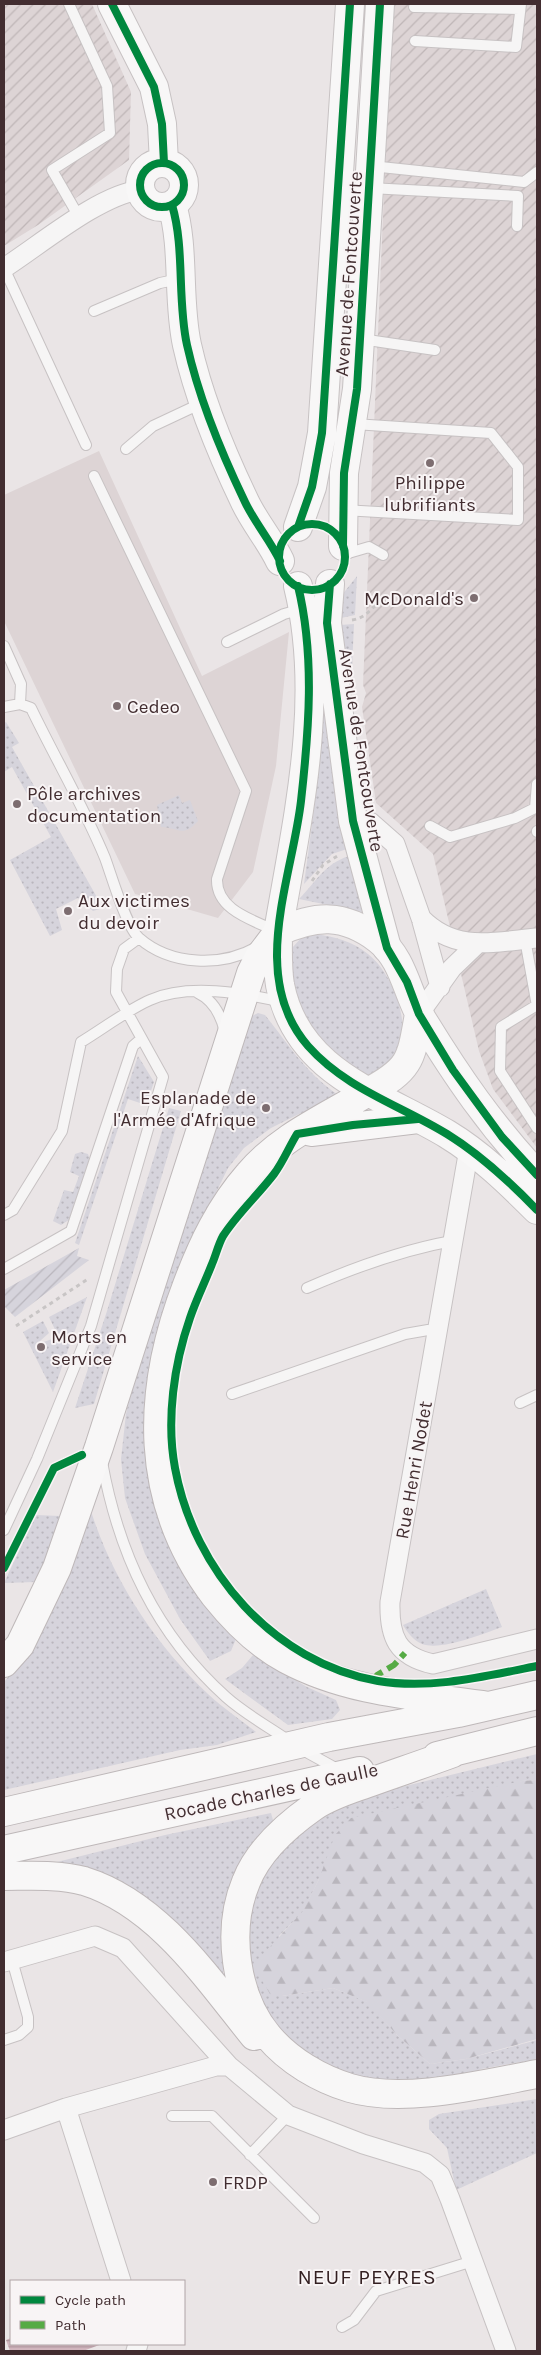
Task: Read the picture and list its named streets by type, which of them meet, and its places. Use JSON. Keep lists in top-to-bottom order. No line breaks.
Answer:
{"streets":{"main road":["Avenue de Fontcouverte","Rocade Charles de Gaulle"],"street":["Rue Henri Nodet"]},"districts":["NEUF PEYRES"],"places":["Philippe lubrifiants","McDonald's","Cedeo","Pôle archives documentation","Aux victimes du devoir","Esplanade de l'Armée d'Afrique","Morts en service","FRDP"],"legend":["Cycle path","Path"]}
